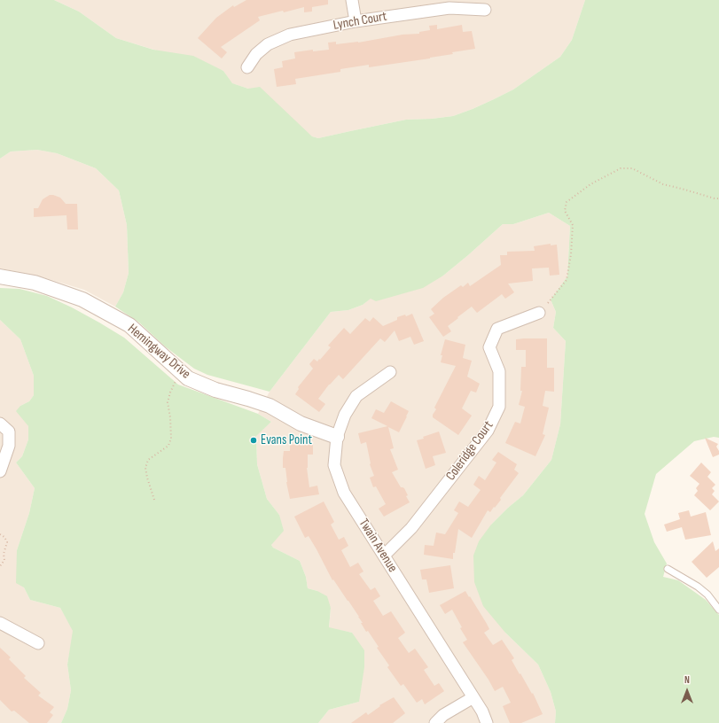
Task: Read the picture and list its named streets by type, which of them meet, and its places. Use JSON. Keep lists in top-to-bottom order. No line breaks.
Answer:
{"streets":{"street":["Lynch Court","Hemingway Drive","Coleridge Court","Twain Avenue"]},"crossings":[["Hemingway Drive","Twain Avenue"],["Coleridge Court","Twain Avenue"]],"places":["Evans Point"],"north":"top"}
